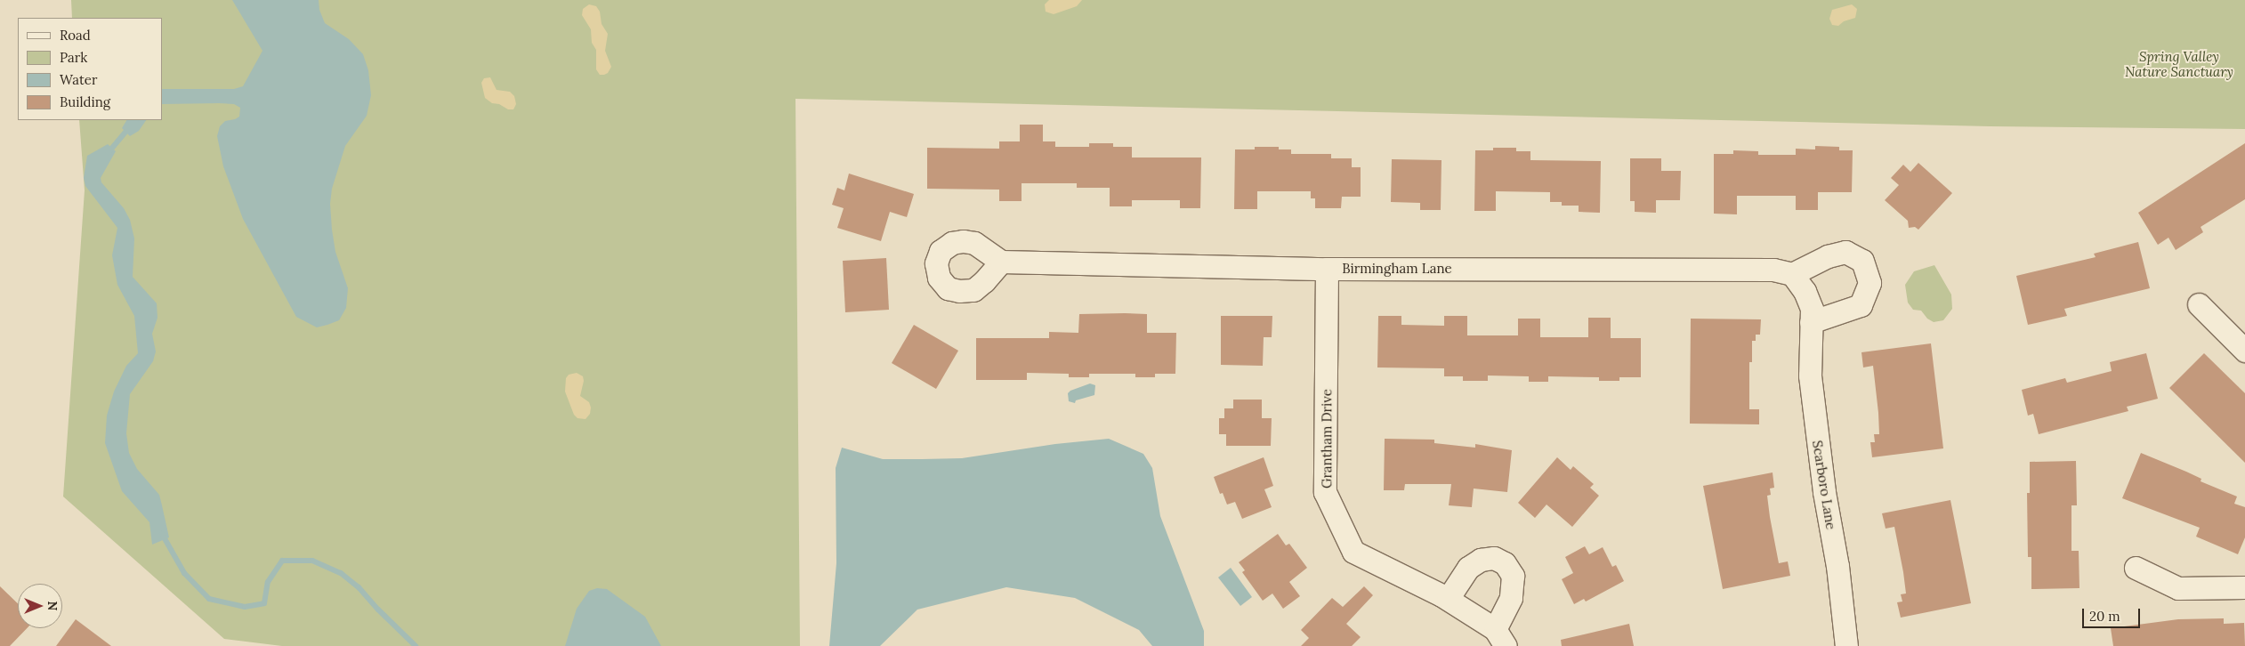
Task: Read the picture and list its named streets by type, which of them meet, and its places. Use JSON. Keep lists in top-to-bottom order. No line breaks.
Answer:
{"streets":{"street":["Birmingham Lane","Grantham Drive","Scarboro Lane"]},"crossings":[["Birmingham Lane","Grantham Drive"]],"parks":["Spring Valley Nature Sanctuary"],"legend":["Road","Park","Water","Building"],"scale_bar":"20 m","north":"right"}
